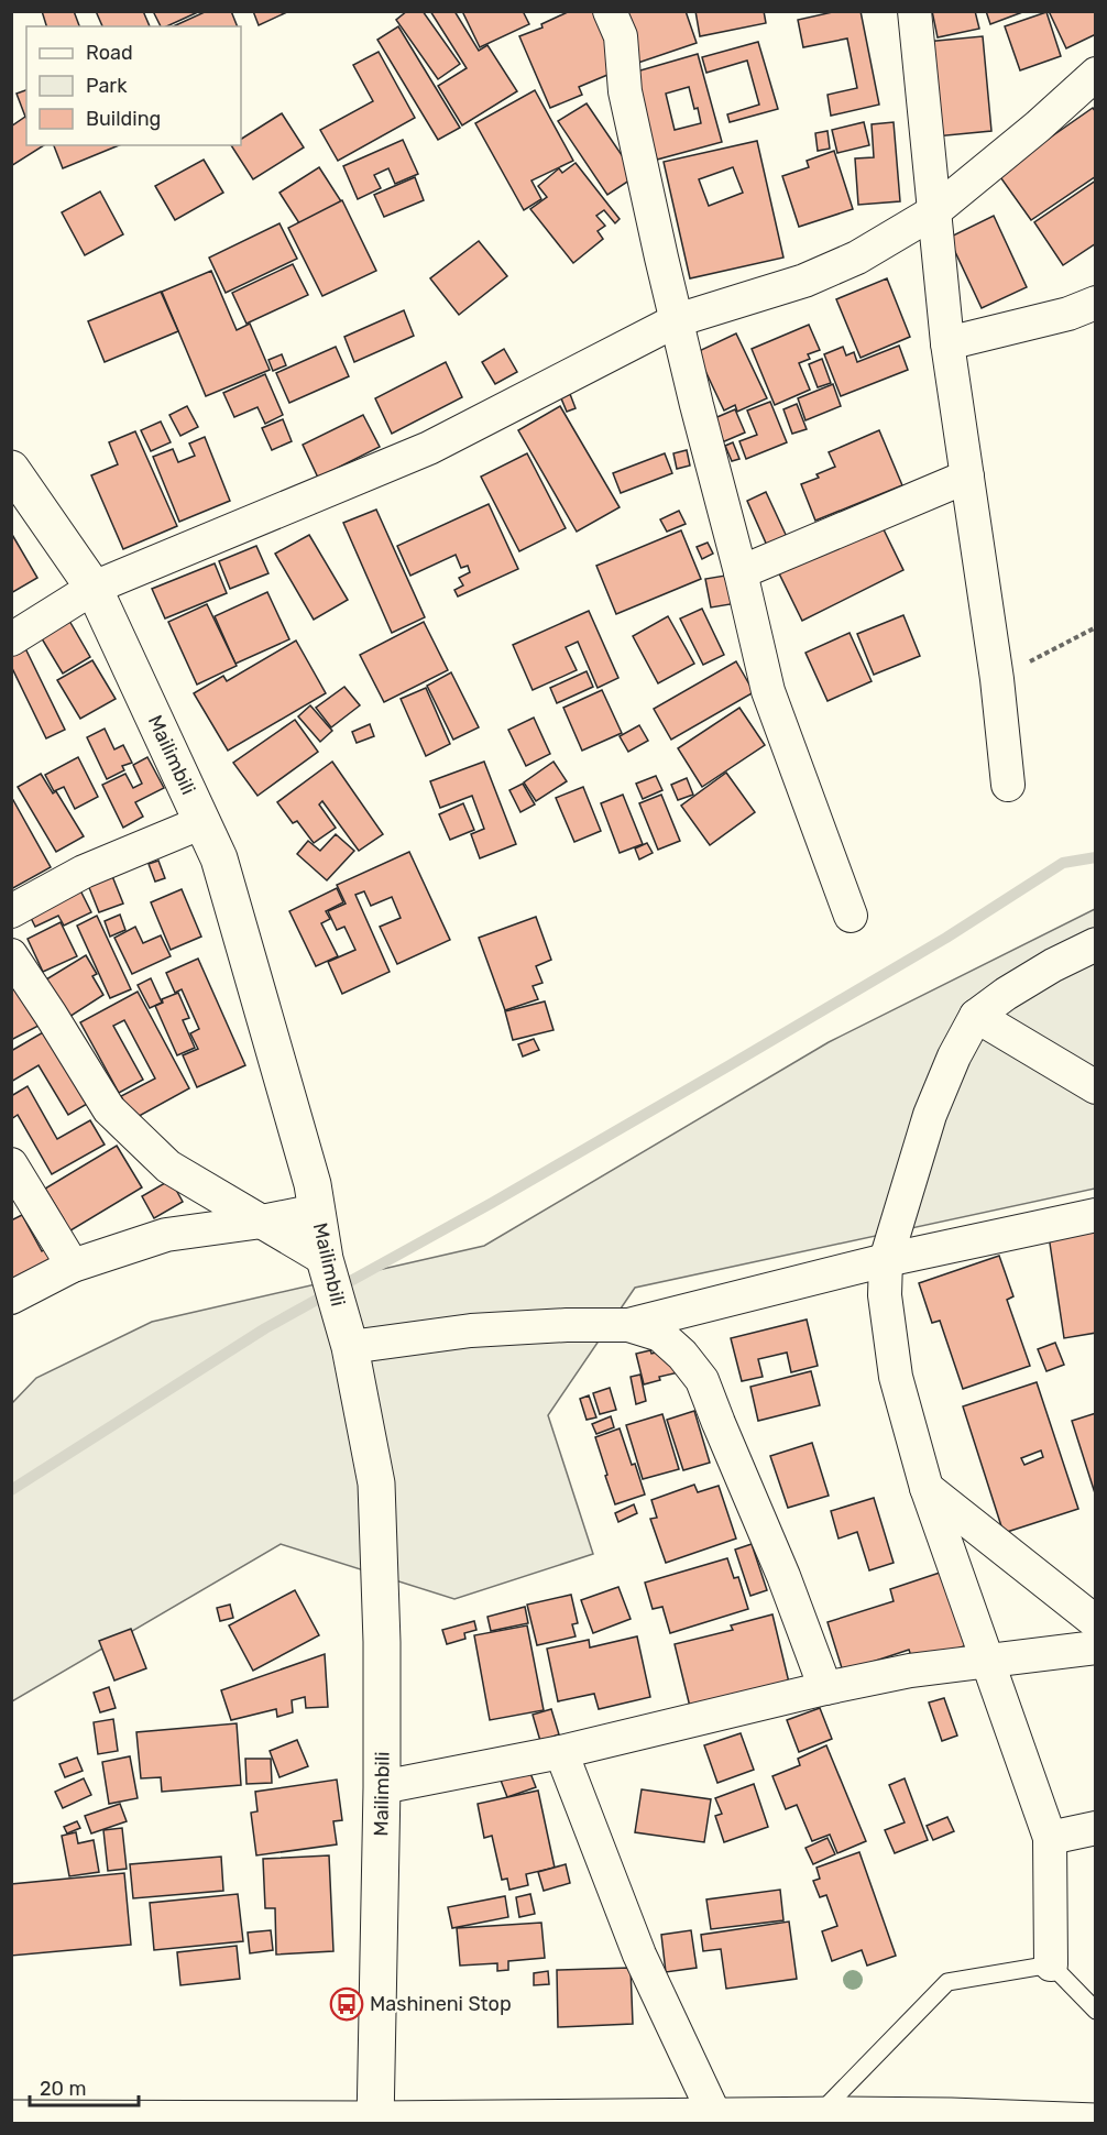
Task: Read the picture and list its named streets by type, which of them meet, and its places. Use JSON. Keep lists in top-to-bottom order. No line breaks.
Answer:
{"streets":{"street":["Mailimbili"]},"places":{"bus stop":["Mashineni Stop"]},"legend":["Road","Park","Building"],"scale_bar":"20 m"}
